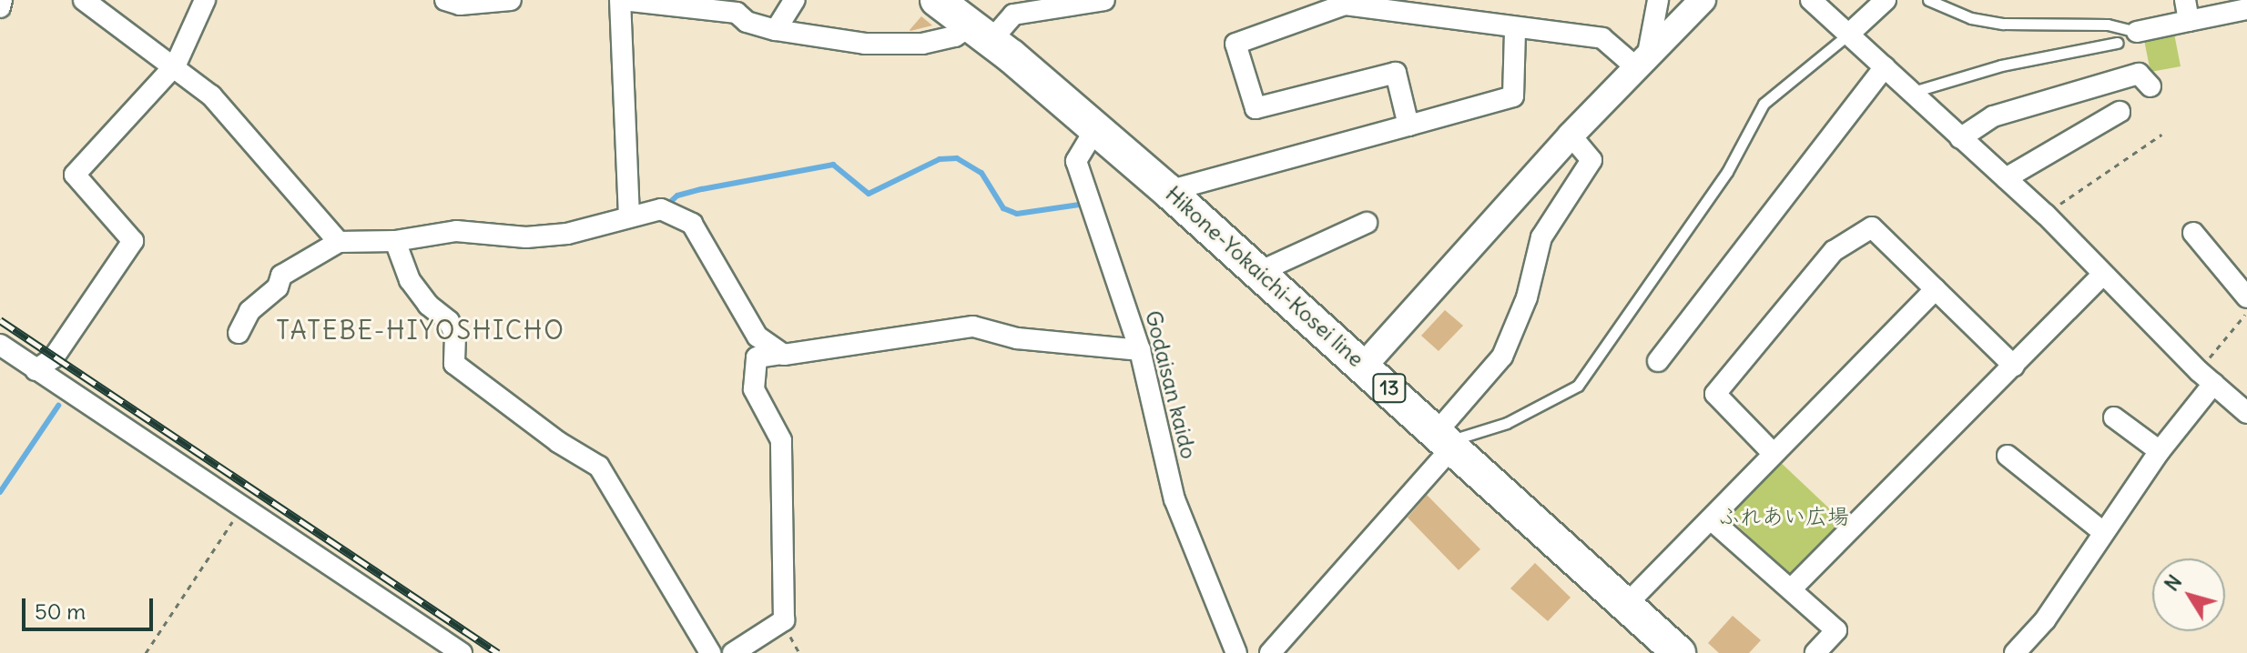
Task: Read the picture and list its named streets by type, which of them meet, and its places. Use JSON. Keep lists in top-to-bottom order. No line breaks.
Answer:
{"streets":{"main road":["Hikone-Yokaichi-Kosei line","13"],"street":["Godaisan kaido"]},"crossings":[["Hikone-Yokaichi-Kosei line","Godaisan kaido"]],"districts":["TATEBE-HIYOSHICHO"],"parks":["ふれあい広場"],"scale_bar":"50 m","north":"top left"}
